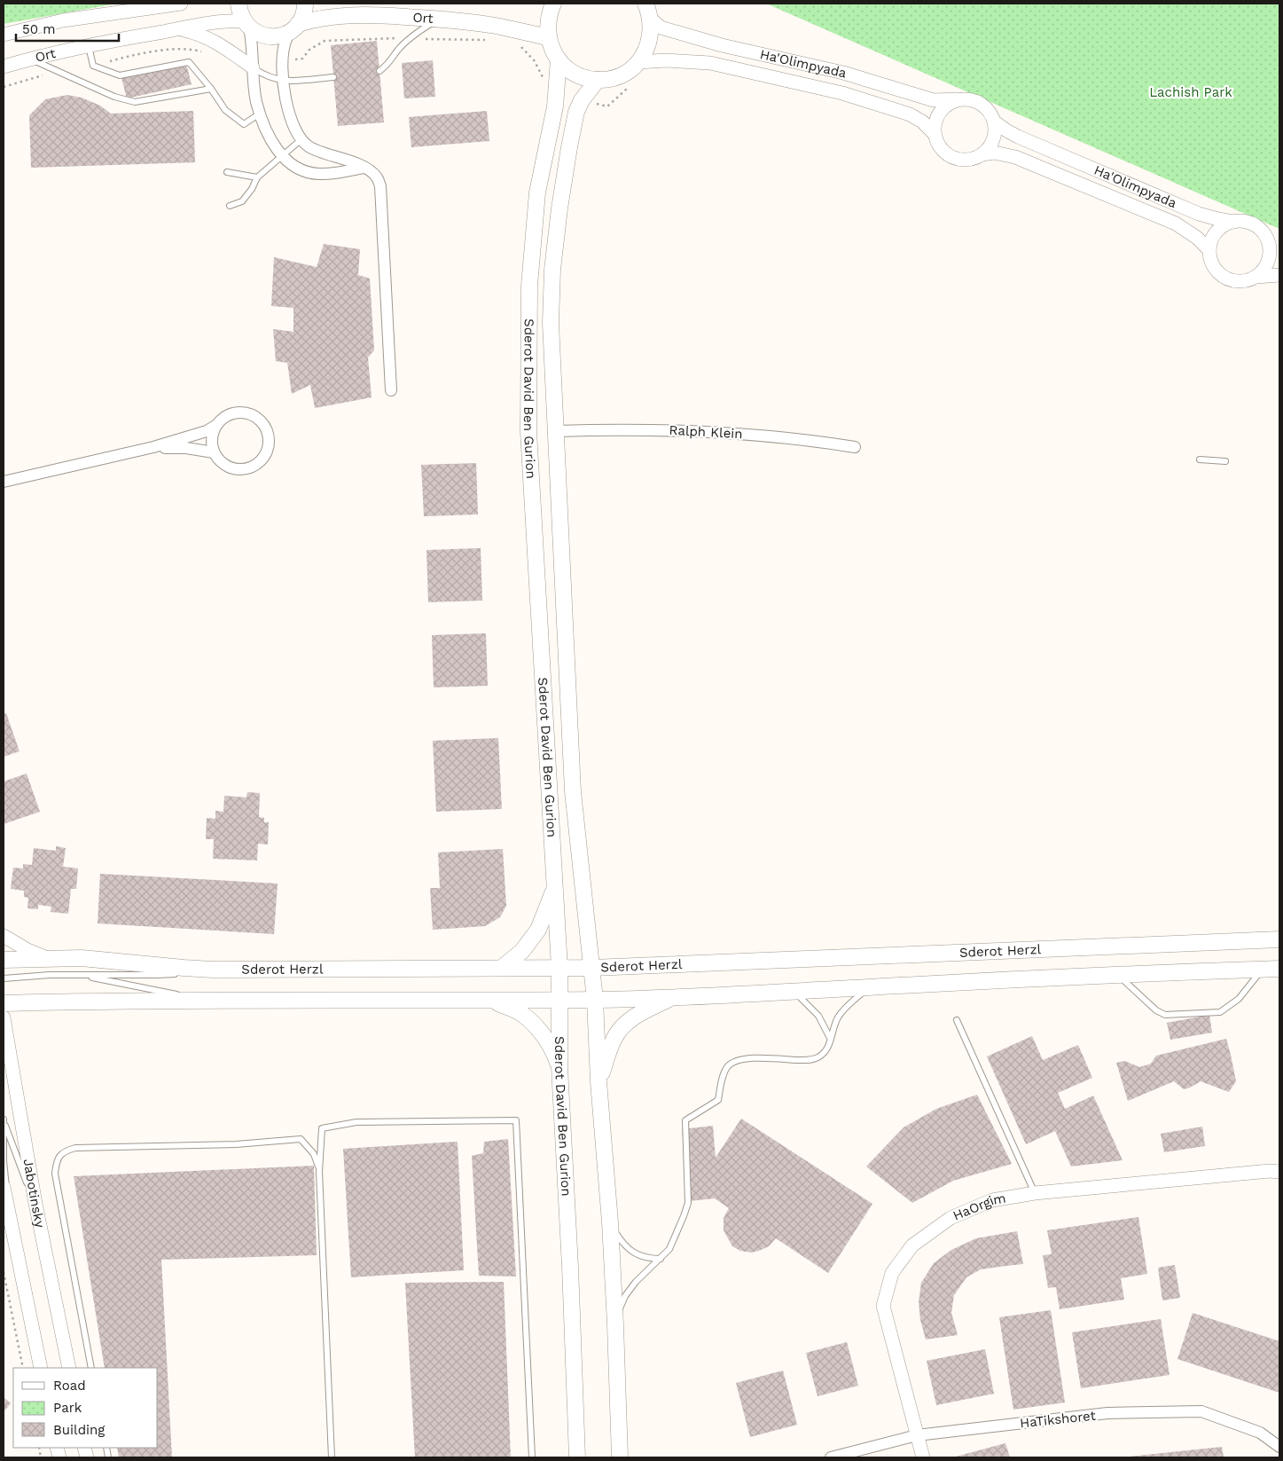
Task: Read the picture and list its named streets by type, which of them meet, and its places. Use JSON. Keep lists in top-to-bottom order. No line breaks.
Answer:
{"streets":{"main road":["Ort","Sderot David Ben Gurion","Sderot Herzl"],"street":["Ha'Olimpyada","Ralph Klein","Jabotinsky","HaOrgim","HaTikshoret"]},"crossings":[["Sderot David Ben Gurion","Ralph Klein"],["Sderot David Ben Gurion","Sderot Herzl"],["HaOrgim","HaTikshoret"]],"parks":["Lachish Park"],"legend":["Road","Park","Building"],"scale_bar":"50 m"}
